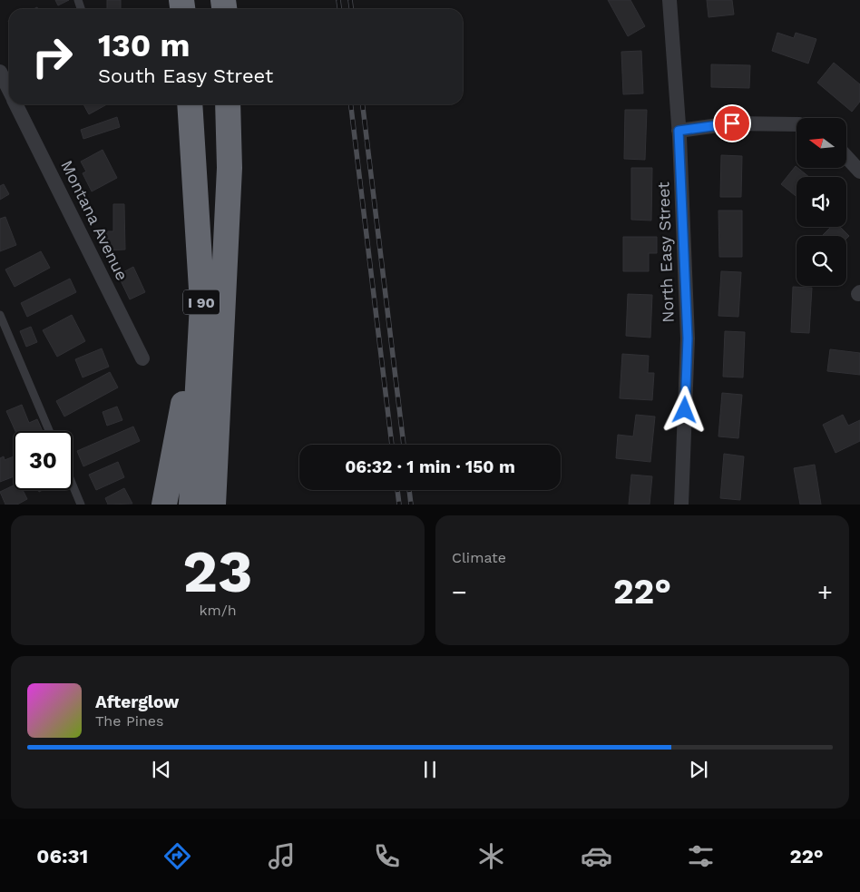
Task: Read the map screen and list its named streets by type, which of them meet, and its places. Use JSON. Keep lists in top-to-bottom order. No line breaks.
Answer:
{"streets":{"highway":["I 90"],"street":["Montana Avenue","North Easy Street"]},"north":"left","page":{"turn":["130 m","South Easy Street"],"limit":"30","trip":"06:32 · 1 min · 150 m","tile":[["23","km/h"],"Climate"],"heat":["−","22°","+"],"song":["Afterglow","The Pines"],"tabs":["06:31","22°"]}}
